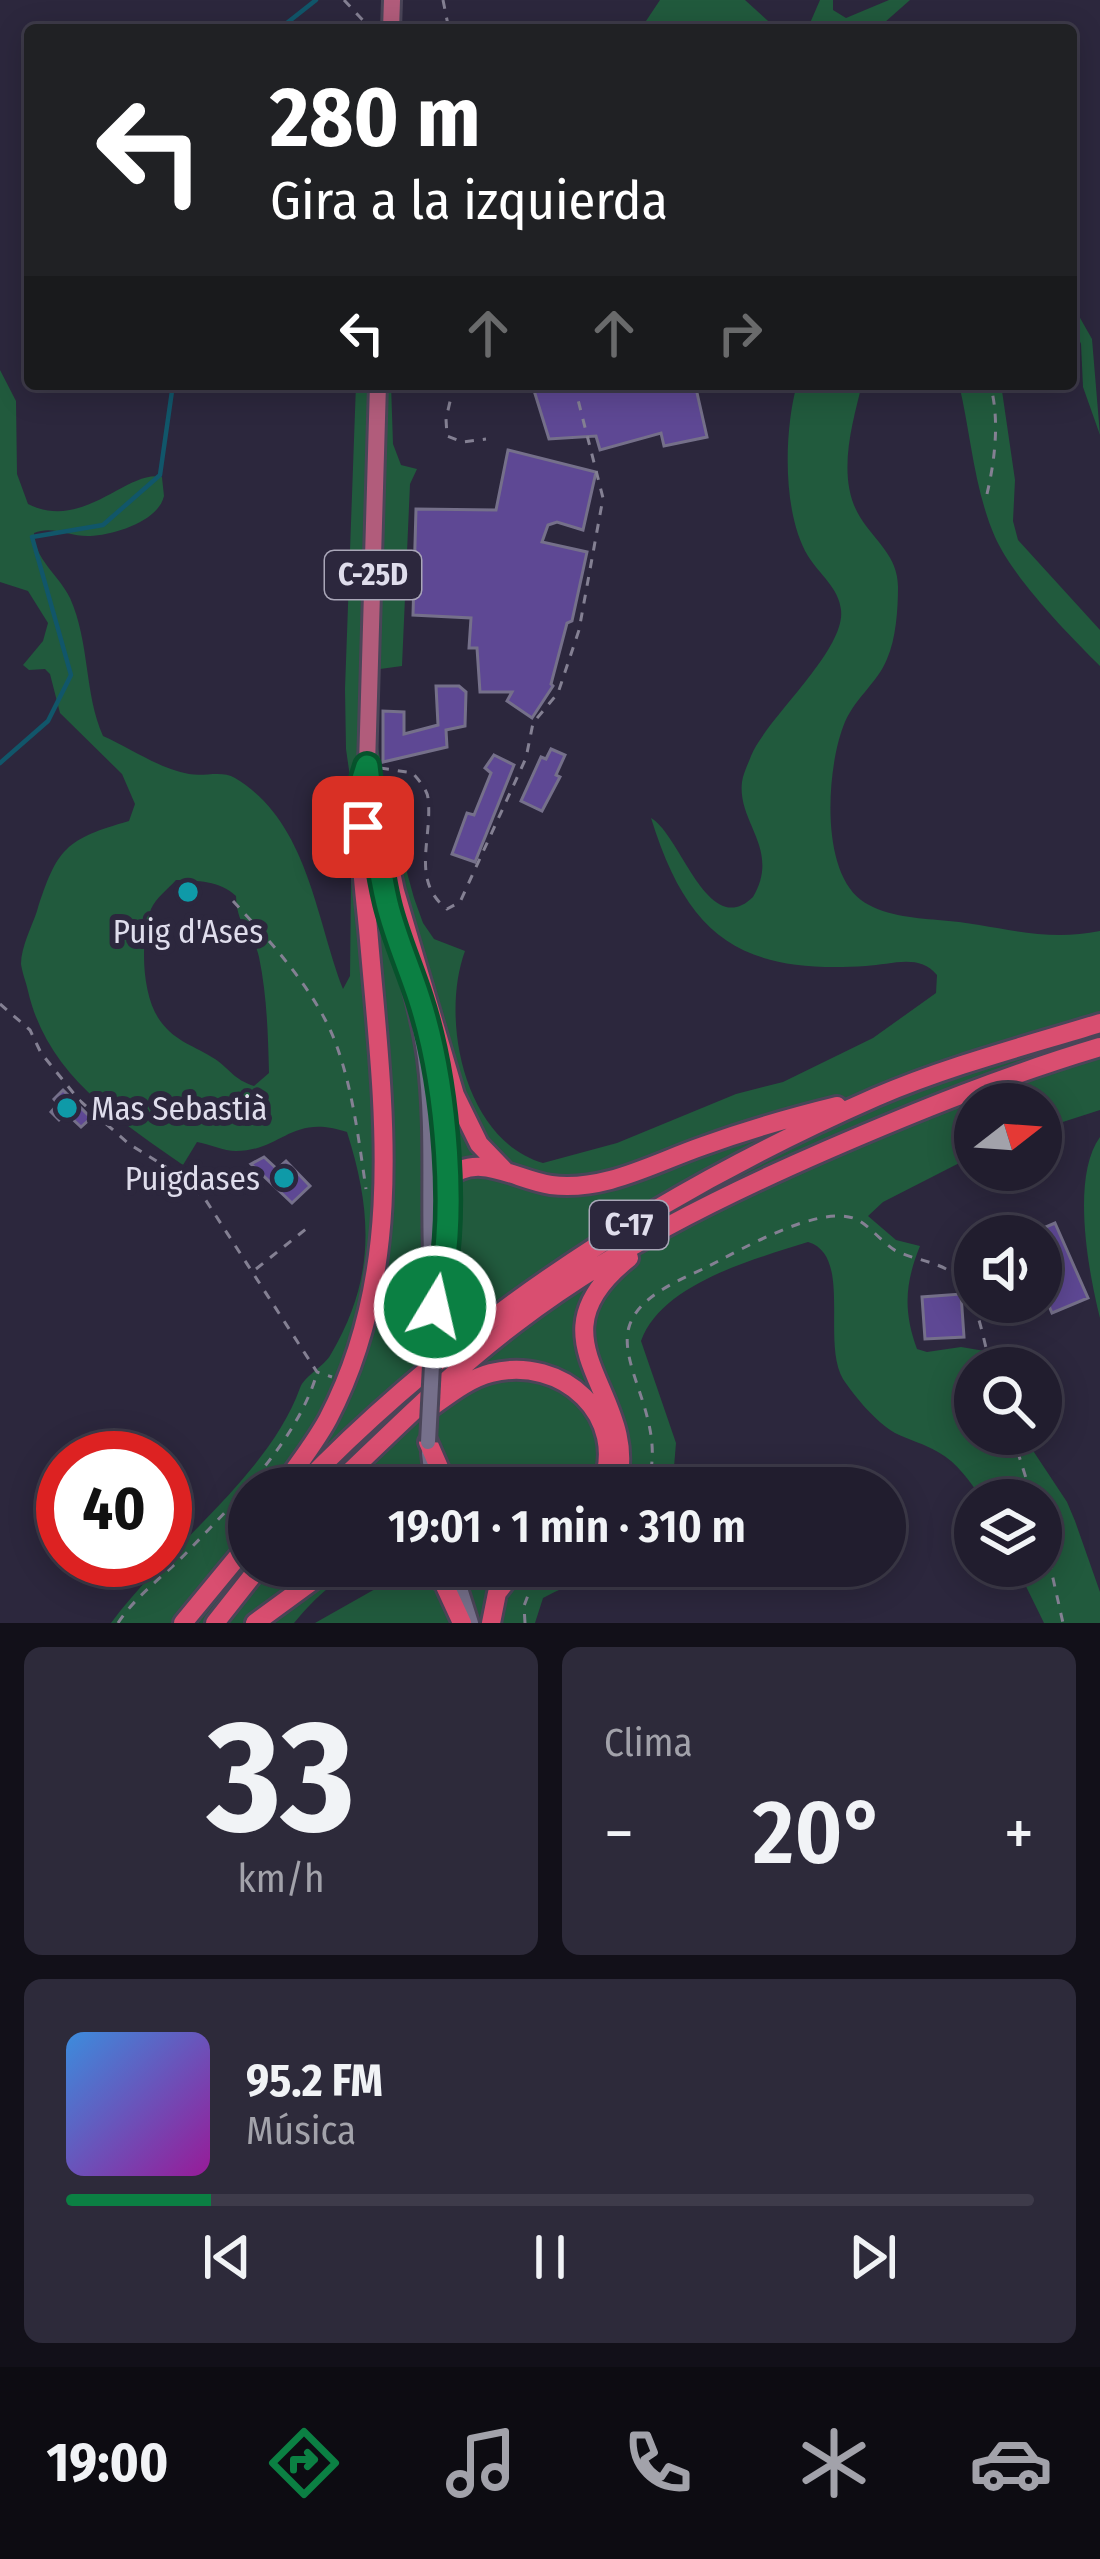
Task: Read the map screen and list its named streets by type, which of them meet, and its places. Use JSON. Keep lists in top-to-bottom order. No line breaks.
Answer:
{"streets":{"highway":["C-25D","C-17"]},"places":["Puig d'Ases","Mas Sebastià","Puigdases"],"north":"right","page":{"turn":["280 m","Gira a la izquierda"],"limit":"40","trip":"19:01 · 1 min · 310 m","tile":[["33","km/h"],"Clima"],"heat":["−","20°","+"],"song":["95.2 FM","Música"],"tabs":"19:00"}}
